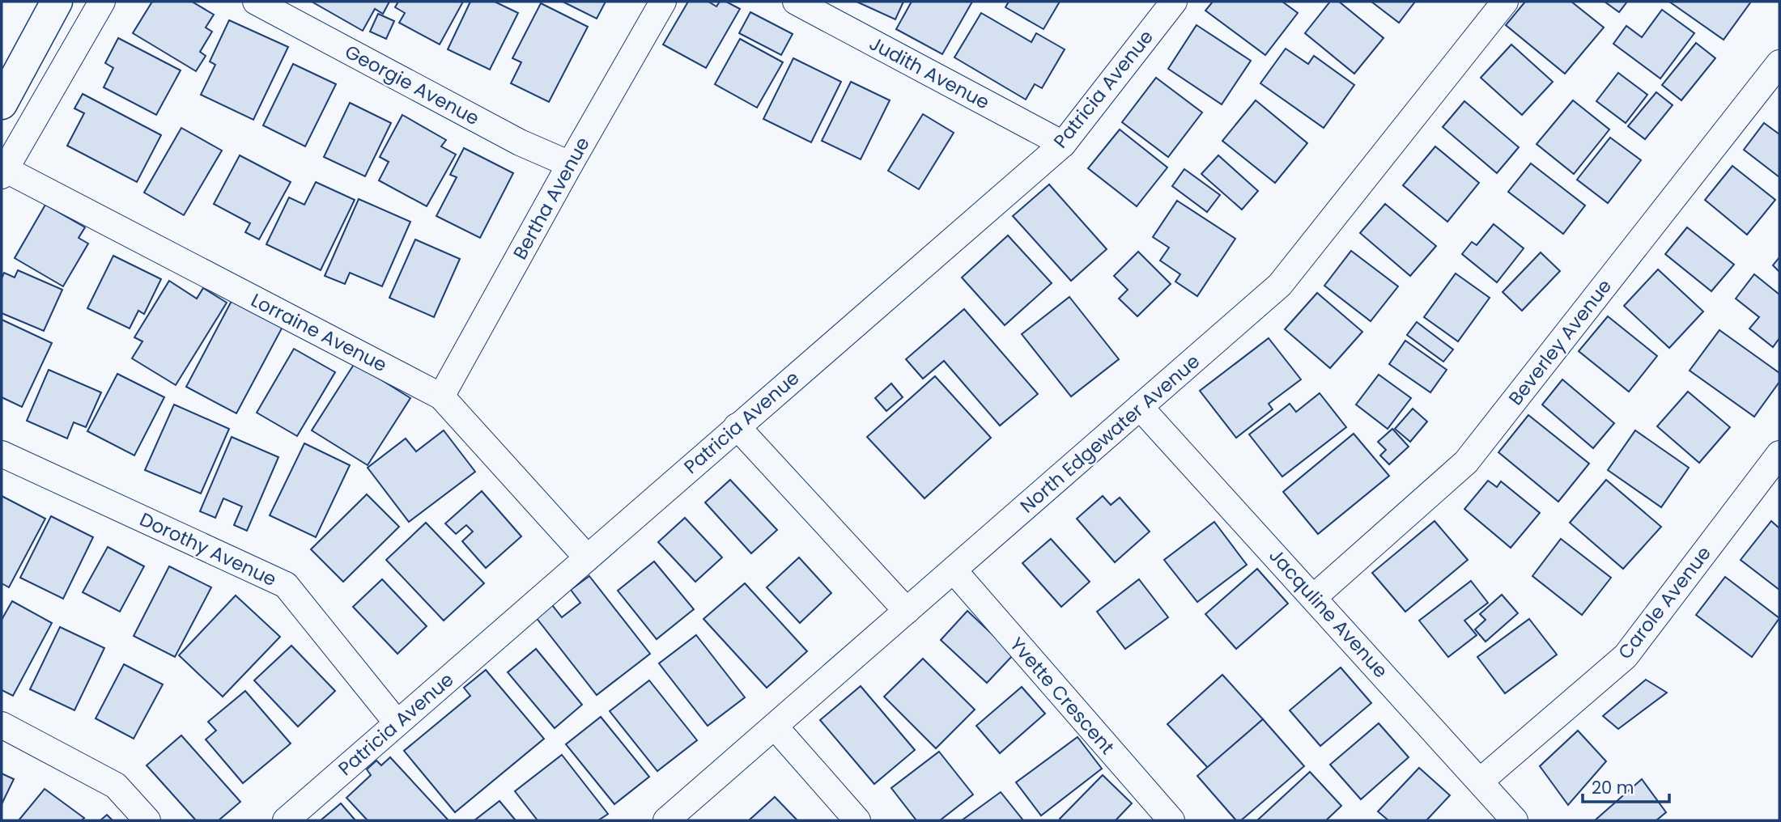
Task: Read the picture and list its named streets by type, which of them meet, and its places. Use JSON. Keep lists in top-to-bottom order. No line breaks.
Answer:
{"streets":{"street":["Judith Avenue","Georgie Avenue","Patricia Avenue","Bertha Avenue","Lorraine Avenue","Beverley Avenue","North Edgewater Avenue","Dorothy Avenue","Carole Avenue","Jacquline Avenue","Yvette Crescent"]},"crossings":[["Judith Avenue","Patricia Avenue"],["Georgie Avenue","Bertha Avenue"],["Patricia Avenue","Lorraine Avenue"],["Patricia Avenue","Dorothy Avenue"],["Bertha Avenue","Lorraine Avenue"],["Beverley Avenue","Jacquline Avenue"],["North Edgewater Avenue","Jacquline Avenue"],["North Edgewater Avenue","Yvette Crescent"],["Carole Avenue","Jacquline Avenue"]],"scale_bar":"20 m"}
